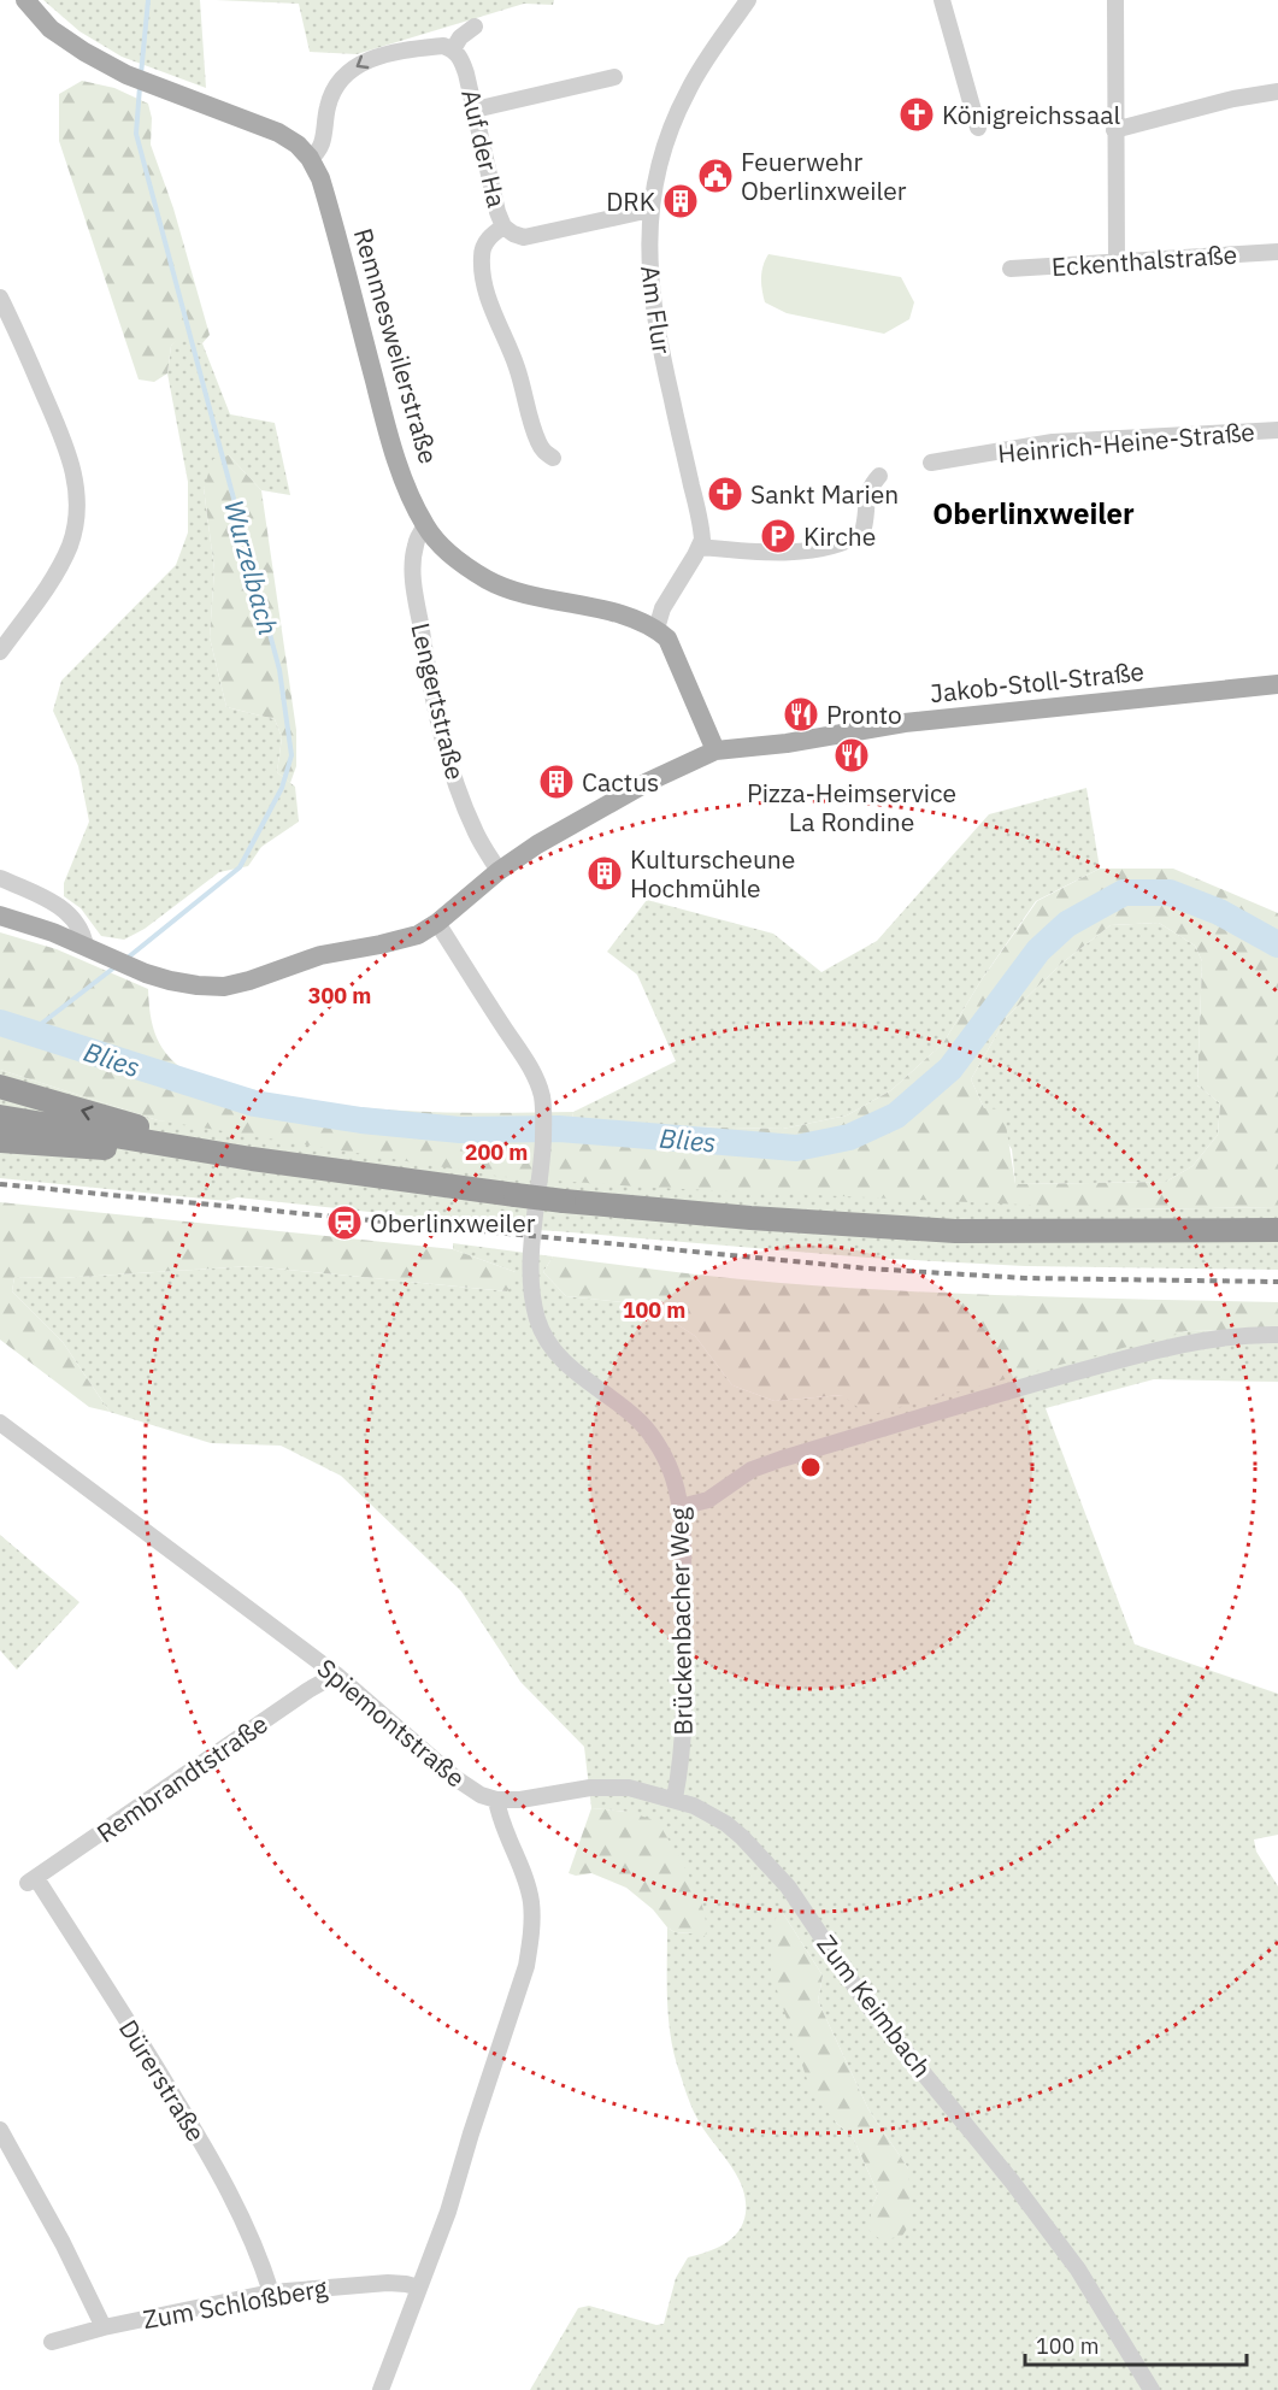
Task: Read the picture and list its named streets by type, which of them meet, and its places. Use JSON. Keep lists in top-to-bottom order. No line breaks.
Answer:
{"streets":{"main road":["Remmesweilerstraße","Jakob-Stoll-Straße"],"street":["Auf der Ha","Eckenthalstraße","Am Flur","Heinrich-Heine-Straße","Lengertstraße","Brückenbacher Weg","Spiemontstraße","Rembrandtstraße","Zum Keimbach","Dürerstraße","Zum Schloßberg"]},"crossings":[["Auf der Ha","Am Flur"],["Remmesweilerstraße","Lengertstraße"],["Jakob-Stoll-Straße","Lengertstraße"],["Jakob-Stoll-Straße","Brückenbacher Weg"],["Brückenbacher Weg","Zum Keimbach"],["Spiemontstraße","Rembrandtstraße"],["Spiemontstraße","Zum Keimbach"],["Rembrandtstraße","Dürerstraße"],["Dürerstraße","Zum Schloßberg"]],"districts":["Oberlinxweiler"],"water":["Wurzelbach","Blies"],"places":{"church":["Königreichssaal","Sankt Marien"],"public building":["Feuerwehr Oberlinxweiler"],"building":["DRK","Cactus","Kulturscheune Hochmühle"],"parking":["Kirche"],"restaurant":["Pronto","Pizza-Heimservice La Rondine"],"station":["Oberlinxweiler"]},"scale_bar":"100 m","rings":["300 m","200 m","100 m"]}
